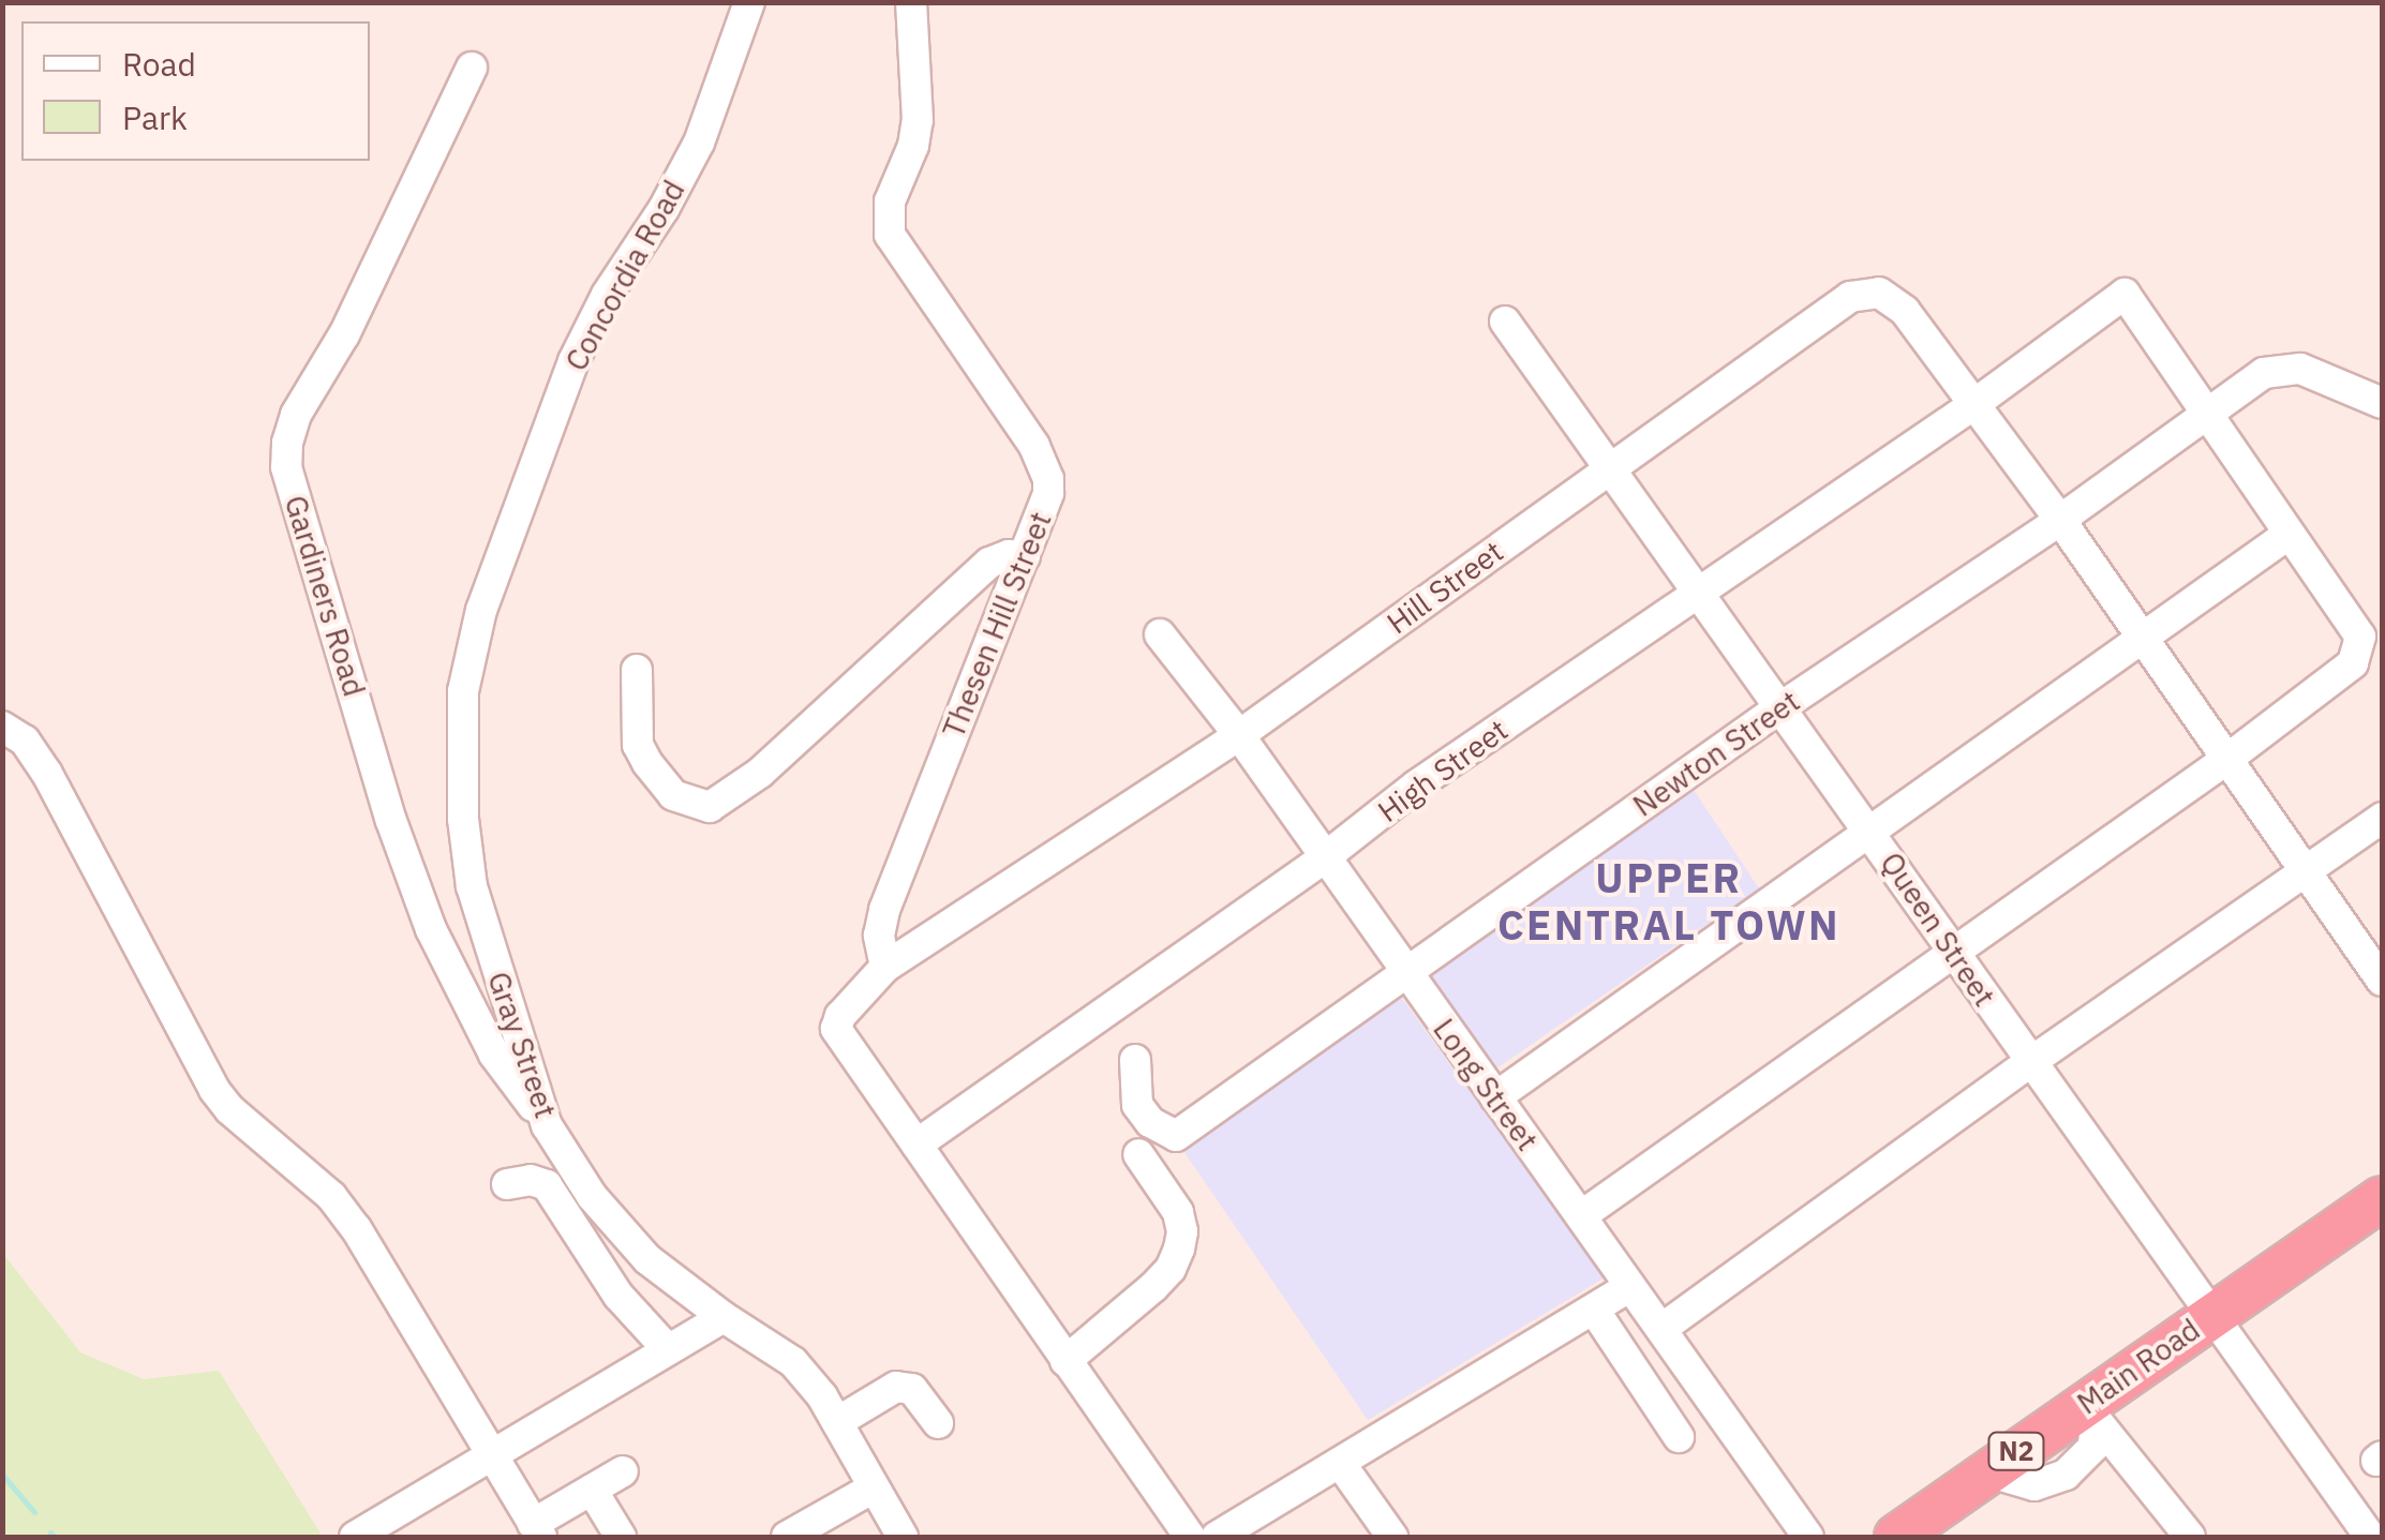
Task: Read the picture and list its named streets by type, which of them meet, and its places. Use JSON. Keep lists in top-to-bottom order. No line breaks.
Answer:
{"streets":{"highway":["Main Road","N2"],"street":["Concordia Road","Hill Street","Gardiners Road","Thesen Hill Street","Newton Street","High Street","Queen Street","Gray Street","Long Street"]},"crossings":[["Concordia Road","Gray Street"],["Hill Street","Thesen Hill Street"],["Hill Street","High Street"],["Hill Street","Queen Street"],["Hill Street","Long Street"],["Gardiners Road","Gray Street"],["Newton Street","High Street"],["Newton Street","Queen Street"],["Newton Street","Long Street"],["High Street","Queen Street"],["High Street","Long Street"],["Queen Street","Main Road"]],"districts":["UPPER CENTRAL TOWN"],"legend":["Road","Park"]}
